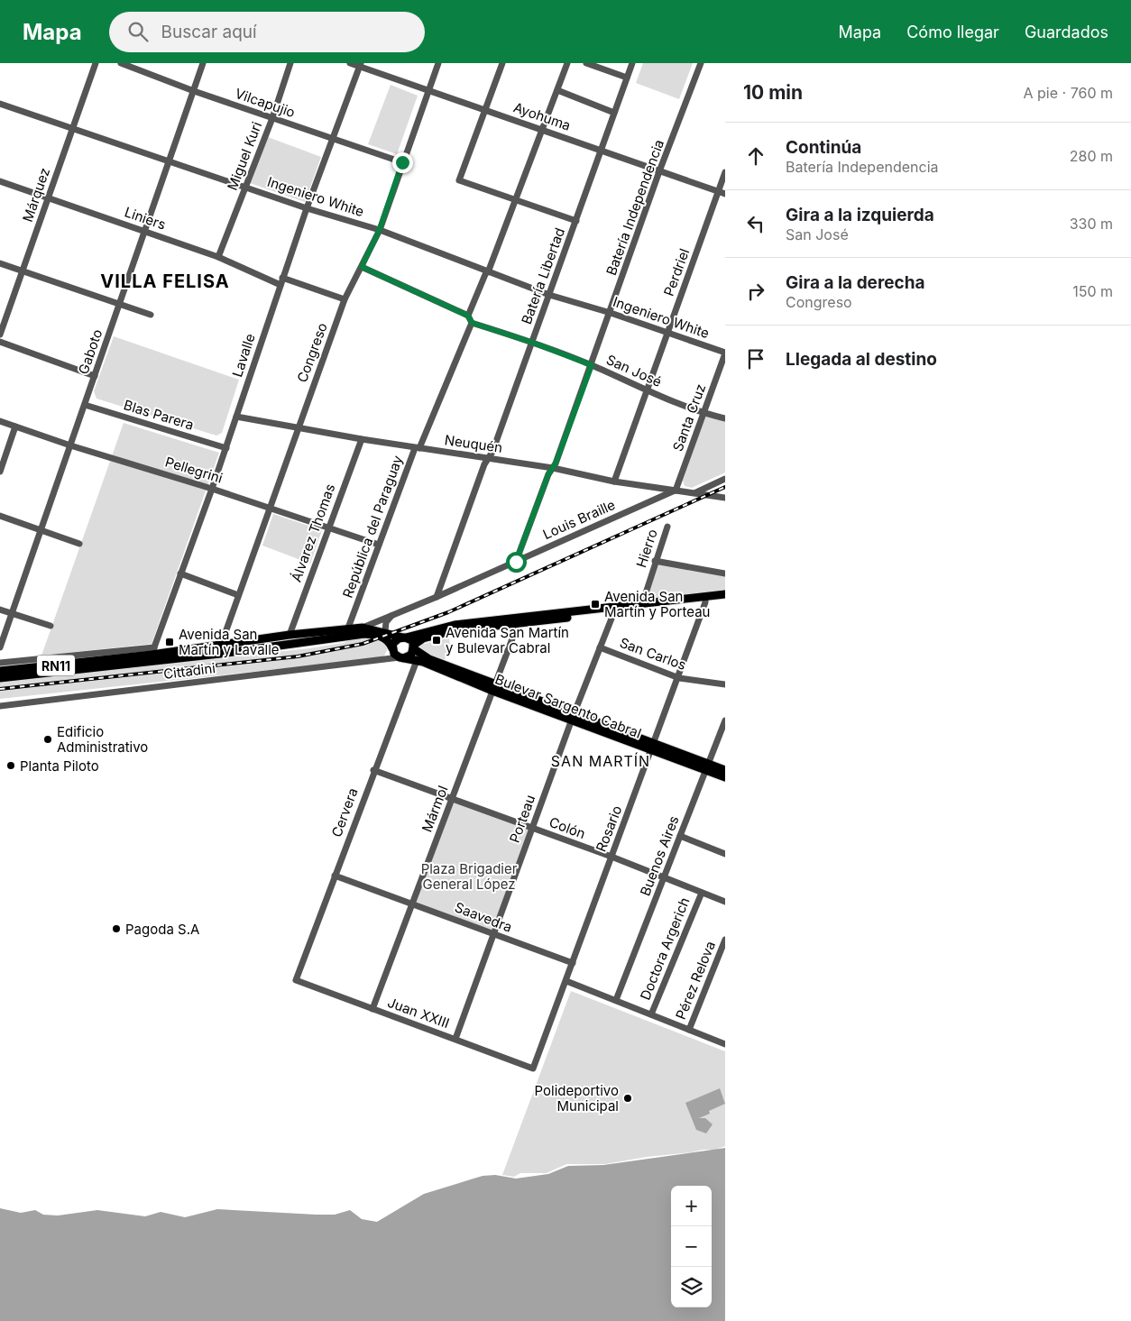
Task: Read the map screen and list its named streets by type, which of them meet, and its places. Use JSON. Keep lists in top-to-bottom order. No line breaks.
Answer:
{"streets":{"main road":["RN11","Bulevar Sargento Cabral"],"street":["Vilcapujio","Ayohuma","Miguel Kuri","Márquez","Ingeniero White","Batería Independencia","Liniers","Perdriel","Batería Libertad","Gaboto","Congreso","Lavalle","San José","Blas Parera","Santa Cruz","Neuquén","Pellegrini","Louis Braille","República del Paraguay","Álvarez Thomas","Hierro","San Carlos","Cittadini","Mármol","Cervera","Porteau","Colón","Rosario","Buenos Aires","Saavedra","Doctora Argerich","Pérez Relova","Juan XXIII"]},"crossings":[["Vilcapujio","Miguel Kuri"],["Vilcapujio","Gaboto"],["Vilcapujio","Congreso"],["Vilcapujio","Lavalle"],["Ayohuma","Batería Independencia"],["Ayohuma","Perdriel"],["Ayohuma","Batería Libertad"],["Ayohuma","Congreso"],["Ayohuma","Lavalle"],["Miguel Kuri","Ingeniero White"],["Miguel Kuri","Liniers"],["Márquez","Ingeniero White"],["Márquez","Liniers"],["Ingeniero White","Batería Independencia"],["Ingeniero White","Perdriel"],["Ingeniero White","Batería Libertad"],["Ingeniero White","Gaboto"],["Ingeniero White","Congreso"],["Ingeniero White","Lavalle"],["Ingeniero White","Santa Cruz"],["Batería Independencia","San José"],["Batería Independencia","Neuquén"],["Batería Independencia","Louis Braille"],["Liniers","Gaboto"],["Liniers","Lavalle"],["Perdriel","San José"],["Perdriel","Neuquén"],["Batería Libertad","San José"],["Batería Libertad","Neuquén"],["Batería Libertad","Louis Braille"],["Gaboto","Blas Parera"],["Gaboto","Pellegrini"],["Congreso","Neuquén"],["Congreso","Pellegrini"],["Congreso","RN11"],["Lavalle","Blas Parera"],["Lavalle","Neuquén"],["Lavalle","Pellegrini"],["Lavalle","RN11"],["San José","Santa Cruz"],["San José","República del Paraguay"],["Santa Cruz","Neuquén"],["Santa Cruz","Louis Braille"],["Neuquén","Louis Braille"],["Neuquén","República del Paraguay"],["Neuquén","Álvarez Thomas"],["Pellegrini","República del Paraguay"],["Pellegrini","Álvarez Thomas"],["Louis Braille","República del Paraguay"],["Louis Braille","RN11"],["República del Paraguay","RN11"],["Álvarez Thomas","RN11"],["San Carlos","Porteau"],["San Carlos","Rosario"],["RN11","Cittadini"],["RN11","Bulevar Sargento Cabral"],["RN11","Cervera"],["Cittadini","Bulevar Sargento Cabral"],["Cittadini","Cervera"],["Bulevar Sargento Cabral","Mármol"],["Bulevar Sargento Cabral","Cervera"],["Bulevar Sargento Cabral","Porteau"],["Bulevar Sargento Cabral","Rosario"],["Bulevar Sargento Cabral","Buenos Aires"],["Mármol","Colón"],["Mármol","Saavedra"],["Mármol","Juan XXIII"],["Cervera","Colón"],["Cervera","Saavedra"],["Cervera","Juan XXIII"],["Porteau","Colón"],["Porteau","Saavedra"],["Porteau","Juan XXIII"],["Colón","Rosario"],["Colón","Buenos Aires"],["Colón","Doctora Argerich"],["Rosario","Saavedra"],["Rosario","Juan XXIII"]],"districts":["VILLA FELISA","SAN MARTÍN"],"parks":["Plaza Brigadier General López"],"places":{"transit":["Avenida San Martín y Porteau","Avenida San Martín y Bulevar Cabral","Avenida San Martín y Lavalle"],"other":["Edificio Administrativo","Planta Piloto","Pagoda S.A","Polideportivo Municipal"]},"page":{"header":"Mapa","search":"Buscar aquí","nav":["Mapa","Cómo llegar","Guardados"],"heading":["10 min","A pie · 760 m"],"list":[["Continúa","Batería Independencia","280 m"],["Gira a la izquierda","San José","330 m"],["Gira a la derecha","Congreso","150 m"],"Llegada al destino"],"map_buttons":["+","−"]}}
